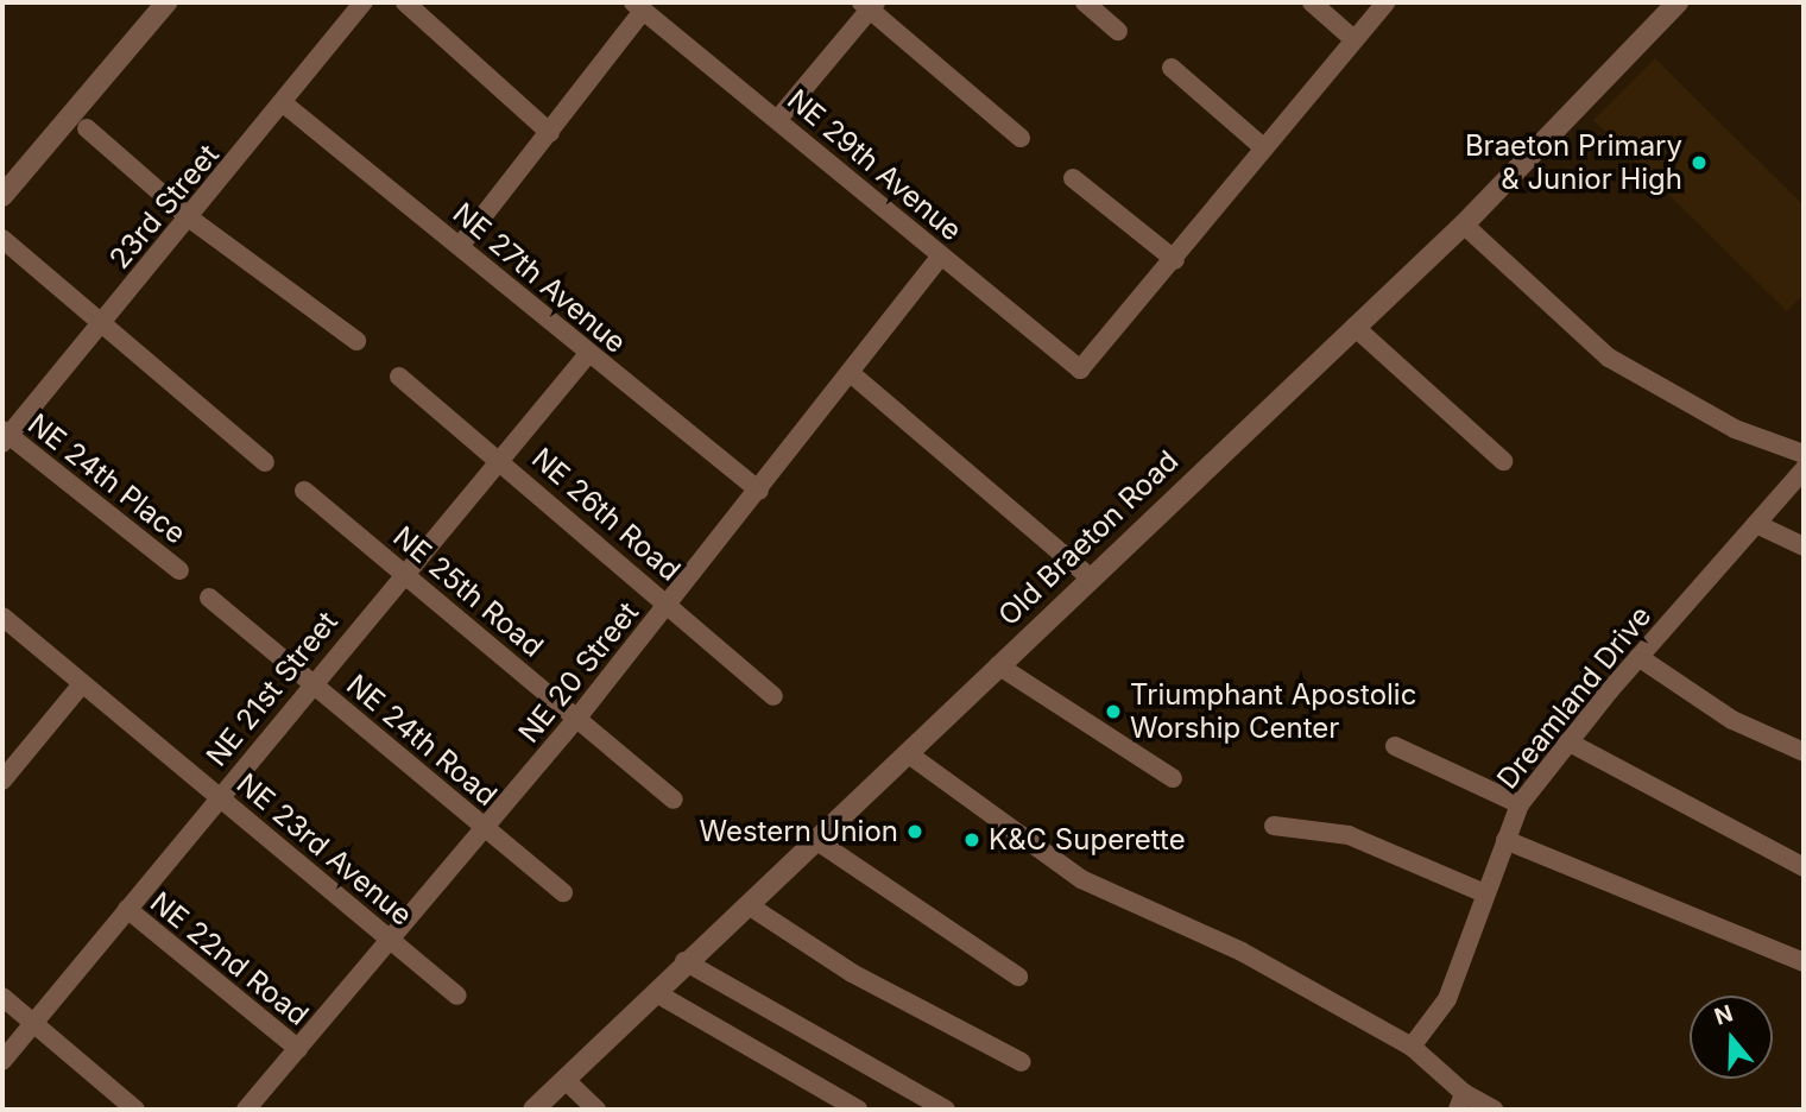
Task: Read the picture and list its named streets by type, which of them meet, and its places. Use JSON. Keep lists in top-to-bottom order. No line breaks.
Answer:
{"streets":{"street":["NE 29th Avenue","23rd Street","NE 27th Avenue","NE 24th Place","NE 26th Road","Old Braeton Road","NE 25th Road","NE 20 Street","NE 21st Street","Dreamland Drive","NE 24th Road","NE 23rd Avenue","NE 22nd Road"]},"crossings":[["NE 29th Avenue","NE 20 Street"],["23rd Street","NE 27th Avenue"],["23rd Street","NE 24th Place"],["NE 27th Avenue","NE 20 Street"],["NE 27th Avenue","NE 21st Street"],["NE 26th Road","NE 20 Street"],["NE 26th Road","NE 21st Street"],["NE 25th Road","NE 20 Street"],["NE 25th Road","NE 21st Street"],["NE 20 Street","NE 24th Road"],["NE 20 Street","NE 23rd Avenue"],["NE 20 Street","NE 22nd Road"],["NE 21st Street","NE 24th Road"],["NE 21st Street","NE 23rd Avenue"],["NE 21st Street","NE 22nd Road"]],"places":["Braeton Primary & Junior High","Triumphant Apostolic Worship Center","Western Union","K&C Superette"],"north":"top"}
